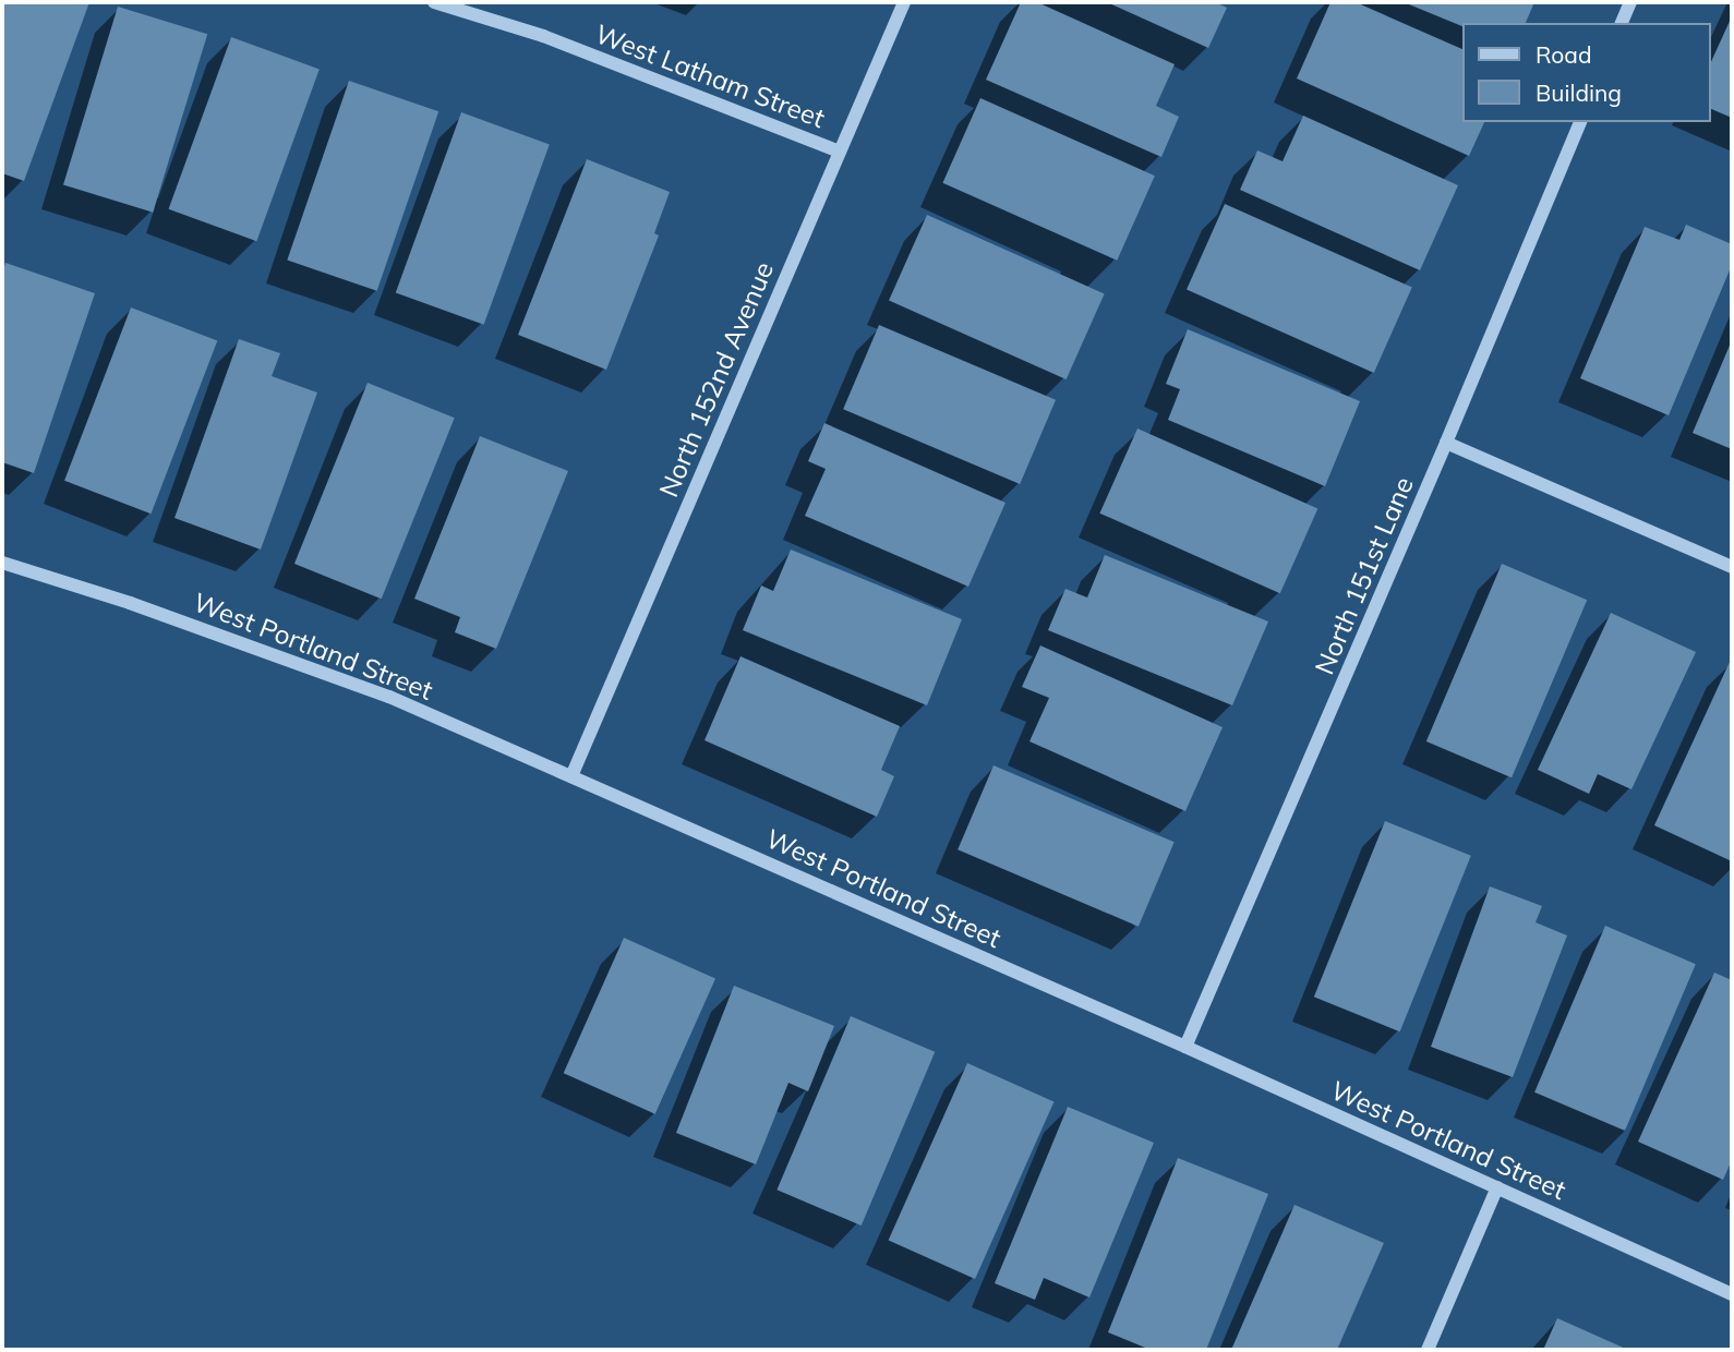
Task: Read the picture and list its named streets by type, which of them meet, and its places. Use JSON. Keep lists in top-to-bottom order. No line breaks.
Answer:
{"streets":{"street":["West Latham Street","North 152nd Avenue","North 151st Lane","West Portland Street"]},"crossings":[["West Latham Street","North 152nd Avenue"],["North 152nd Avenue","West Portland Street"],["North 151st Lane","West Portland Street"]],"legend":["Road","Building"]}
